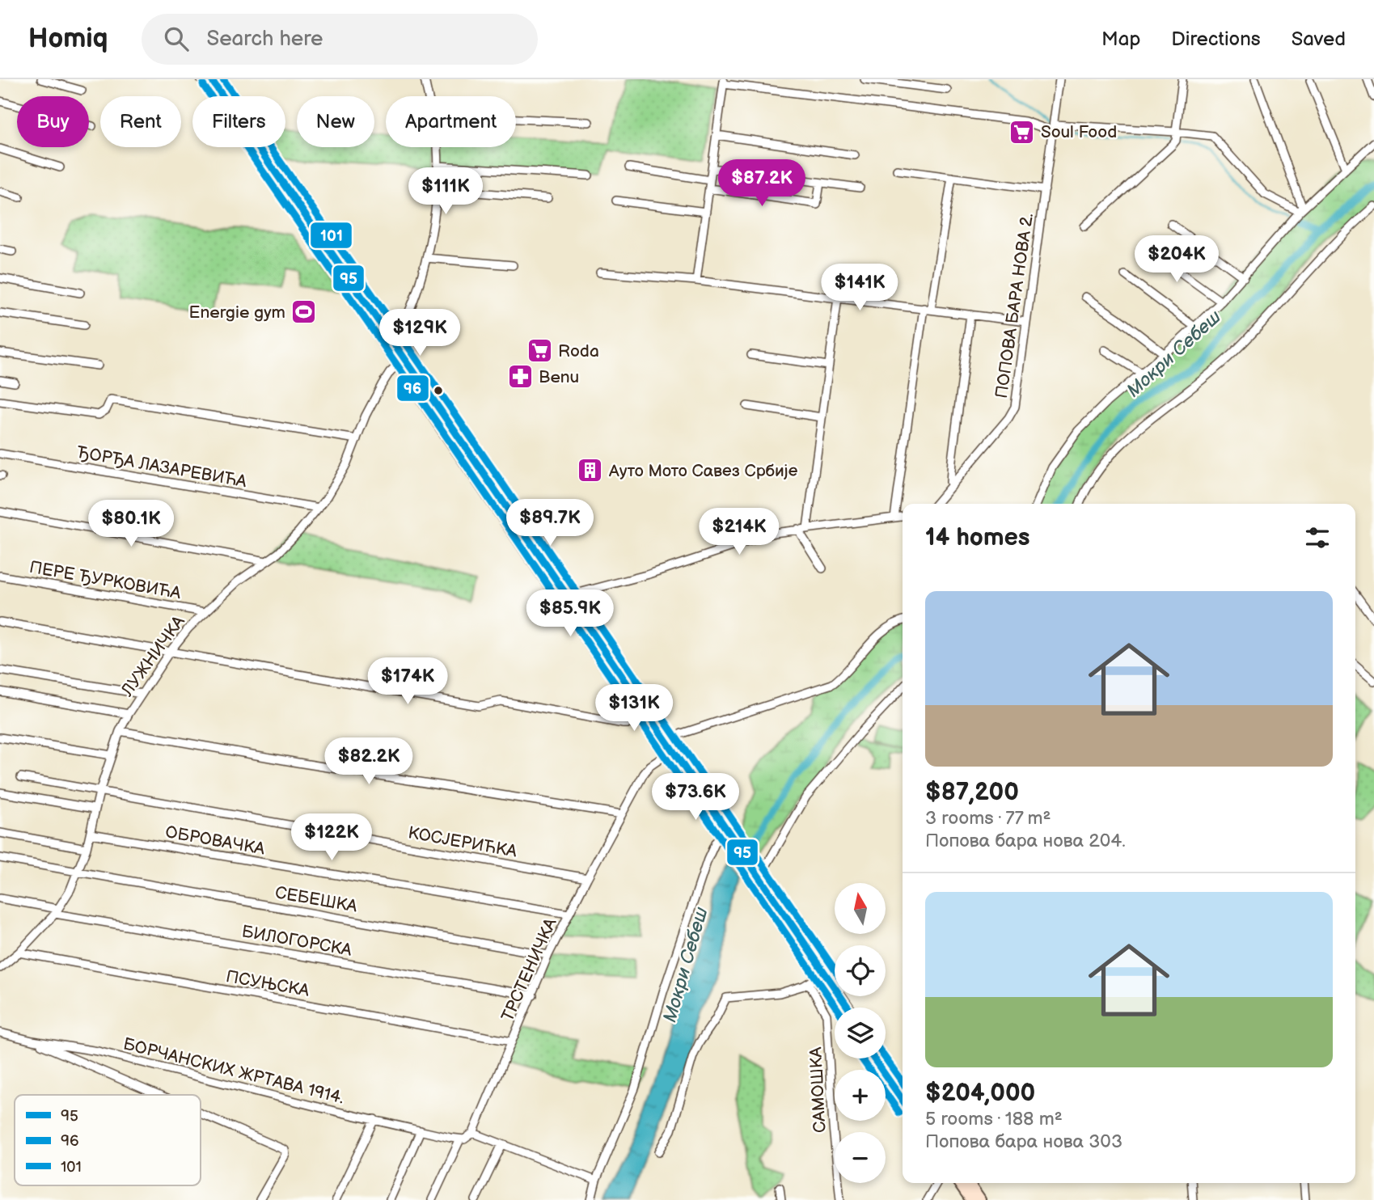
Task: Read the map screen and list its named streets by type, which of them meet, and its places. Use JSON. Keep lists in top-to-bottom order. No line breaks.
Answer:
{"streets":{"street":["ПОПОВА БАРА НОВА 2.","ЂОРЂА ЛАЗАРЕВИЋА","ПЕРЕ ЂУРКОВИЋА","ЛУЖНИЧКА","ОБРОВАЧКА","КОСЈЕРИЋКА","СЕБЕШКА","БИЛОГОРСКА","ТРСТЕНИЧКА","ПСУЊСКА","БОРЧАНСКИХ ЖРТАВА 1914.","САМОШКА"]},"crossings":[["ЂОРЂА ЛАЗАРЕВИЋА","ЛУЖНИЧКА"],["ПЕРЕ ЂУРКОВИЋА","ЛУЖНИЧКА"],["ЛУЖНИЧКА","ОБРОВАЧКА"],["ЛУЖНИЧКА","КОСЈЕРИЋКА"],["ЛУЖНИЧКА","СЕБЕШКА"],["ЛУЖНИЧКА","БИЛОГОРСКА"],["ЛУЖНИЧКА","ПСУЊСКА"],["ОБРОВАЧКА","ТРСТЕНИЧКА"],["КОСЈЕРИЋКА","ТРСТЕНИЧКА"],["СЕБЕШКА","ТРСТЕНИЧКА"],["БИЛОГОРСКА","ТРСТЕНИЧКА"],["ТРСТЕНИЧКА","ПСУЊСКА"]],"water":["Мокри Себеш"],"places":{"supermarket":["Soul Food","Roda"],"sports":["Energie gym"],"pharmacy":["Benu"],"building":["Ауто Мото Савез Србије"]},"lines":["transit line 95","transit line 101","transit line 96"],"legend":["95","96","101"],"north":"top","page":{"header":"Homiq","search":"Search here","nav":["Map","Directions","Saved"],"chip":["Buy","Rent","Filters","New","Apartment"],"price":["$87.2K","$111K","$204K","$141K","$129K","$89.7K","$80.1K","$214K","$85.9K","$174K","$131K","$82.2K","$73.6K","$122K"],"heading":"14 homes","list":[{"name":"$87,200","note":"3 rooms · 77 m² · Попова бара нова 204."},{"name":"$204,000","note":"5 rooms · 188 m² · Попова бара нова 303"}],"map_buttons":["+","−"]}}
